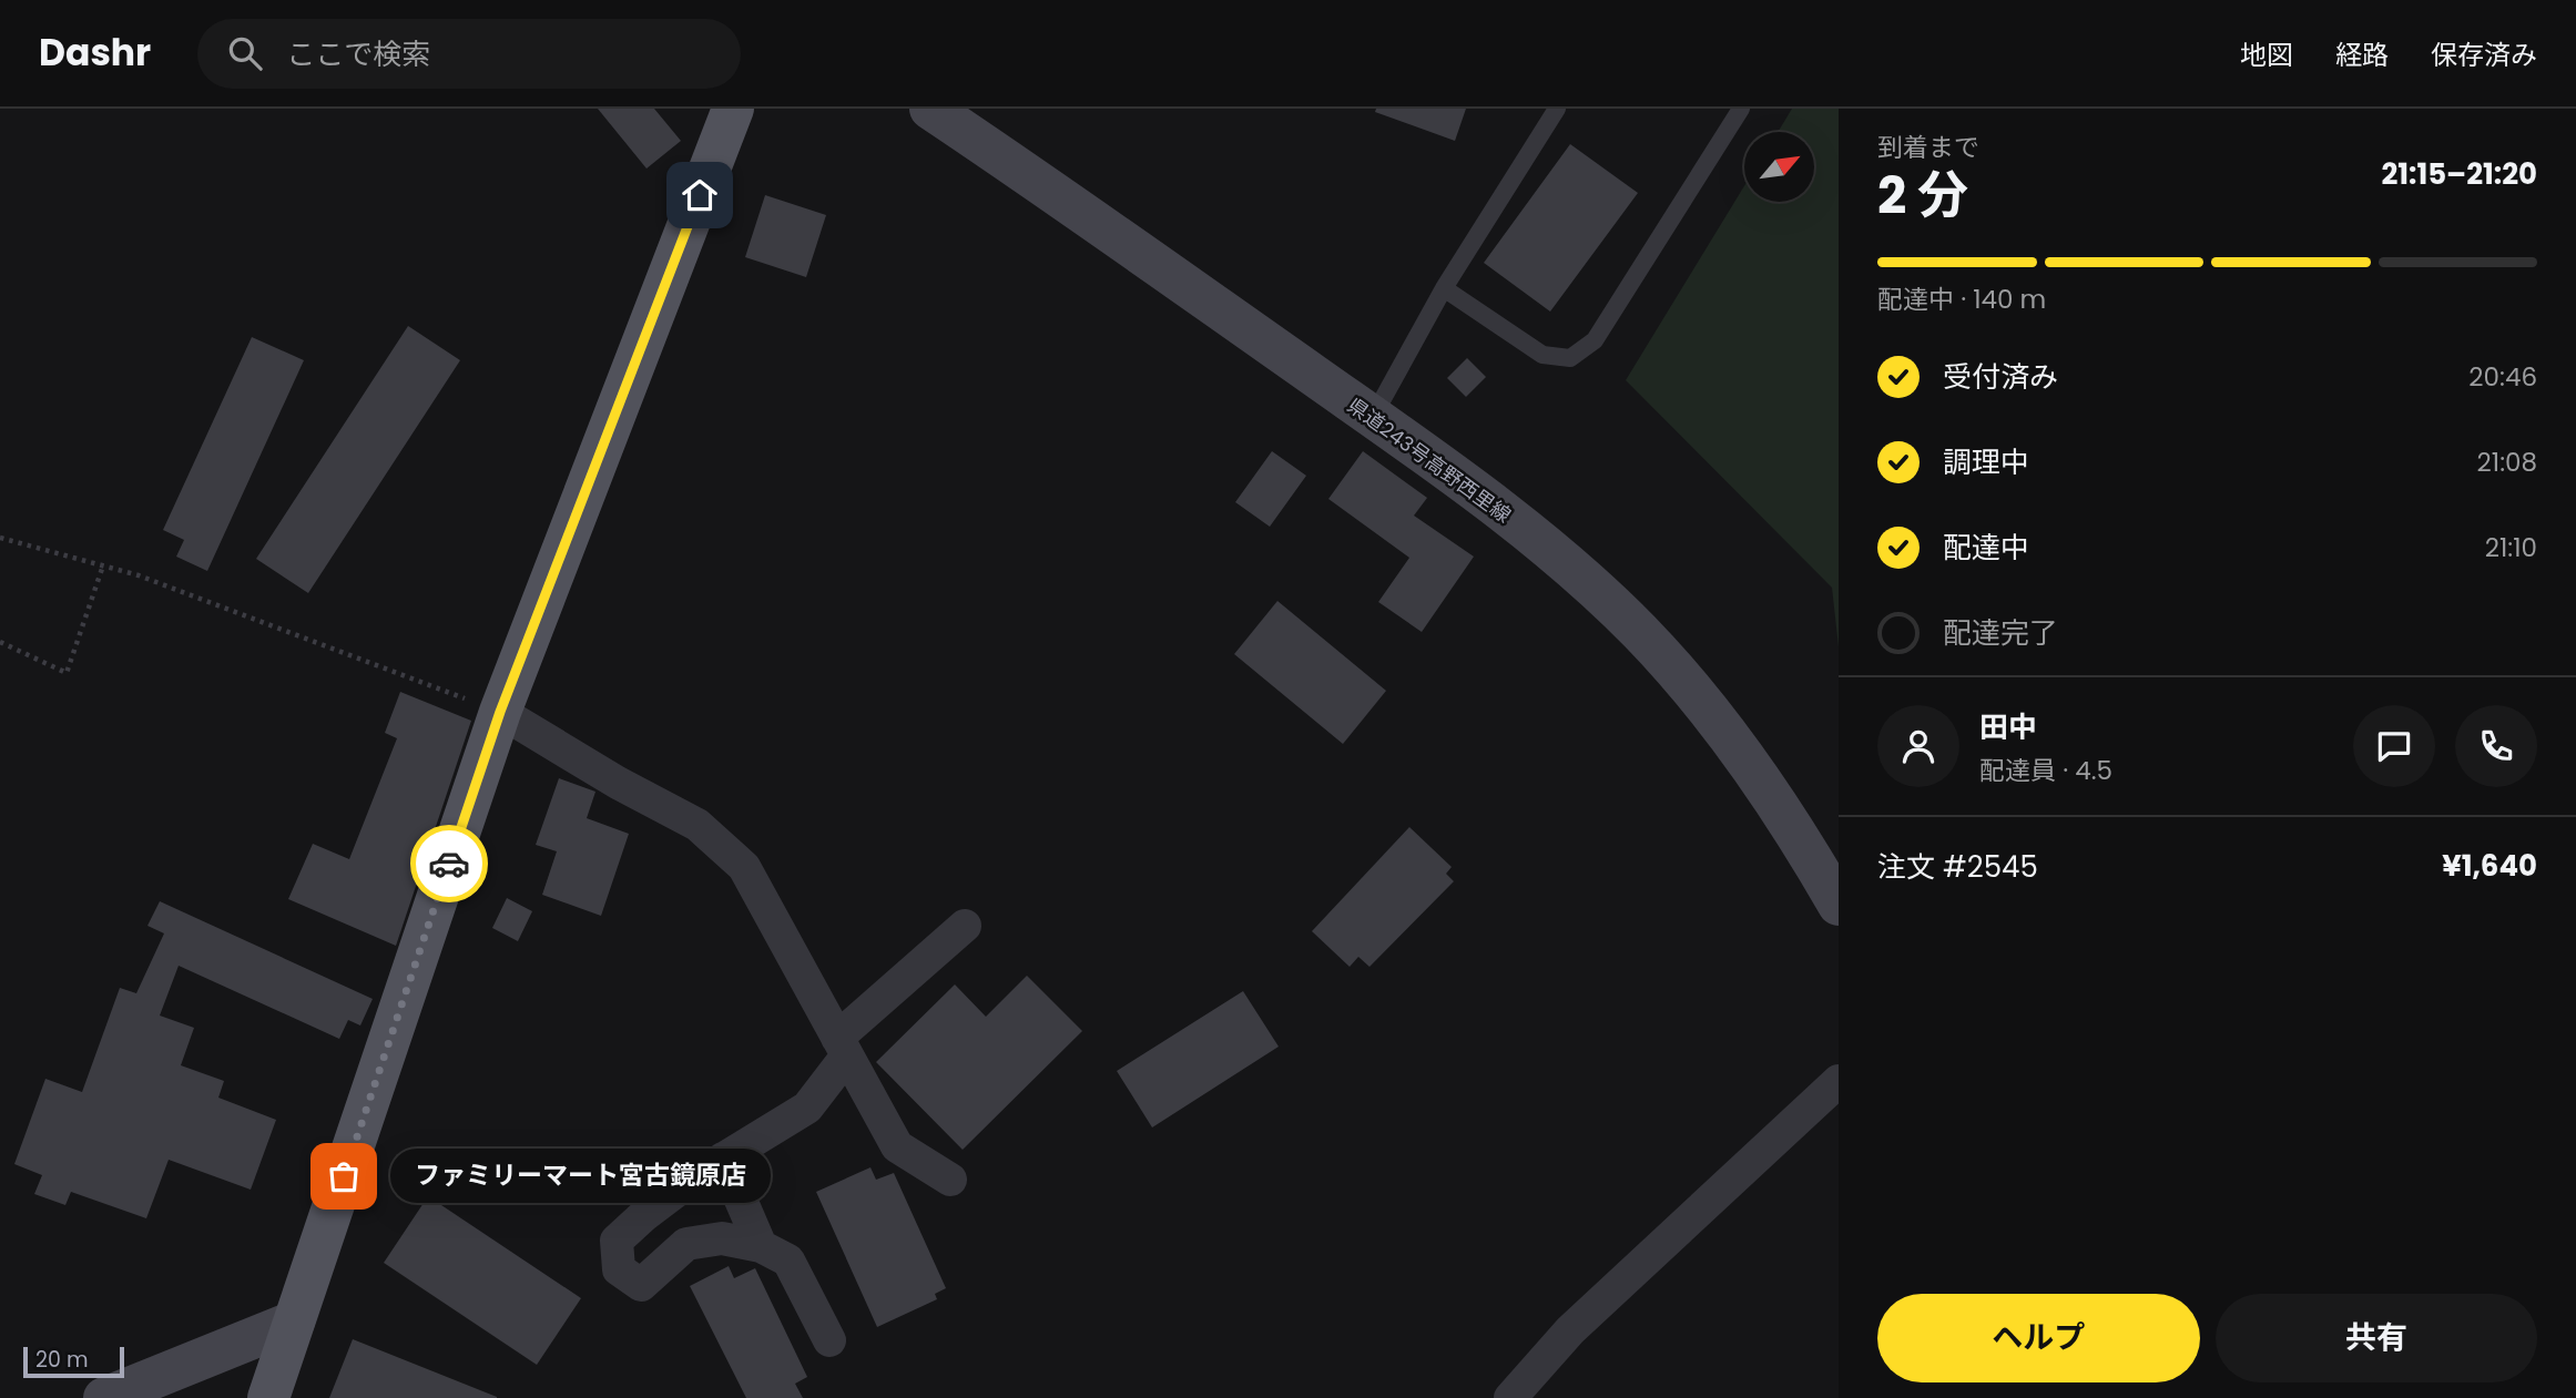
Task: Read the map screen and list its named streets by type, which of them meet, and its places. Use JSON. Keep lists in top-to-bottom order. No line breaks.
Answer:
{"streets":{"main road":["県道243号高野西里線"]},"places":["ファミリーマート宮古鏡原店"],"scale_bar":"20 m","north":"top right","page":{"header":"Dashr","search":"ここで検索","nav":["地図","経路","保存済み"],"heading":["2 分","到着まで","21:15–21:20"],"panel":["田中","配達員 · 4.5","注文 #2545","¥1,640"],"bar":"配達中 · 140 m","list":[["受付済み","20:46"],["調理中","21:08"],["配達中","21:10"],"配達完了"],"bubble":"ファミリーマート宮古鏡原店","buttons":["ヘルプ","共有"],"scale":"20 m"}}
